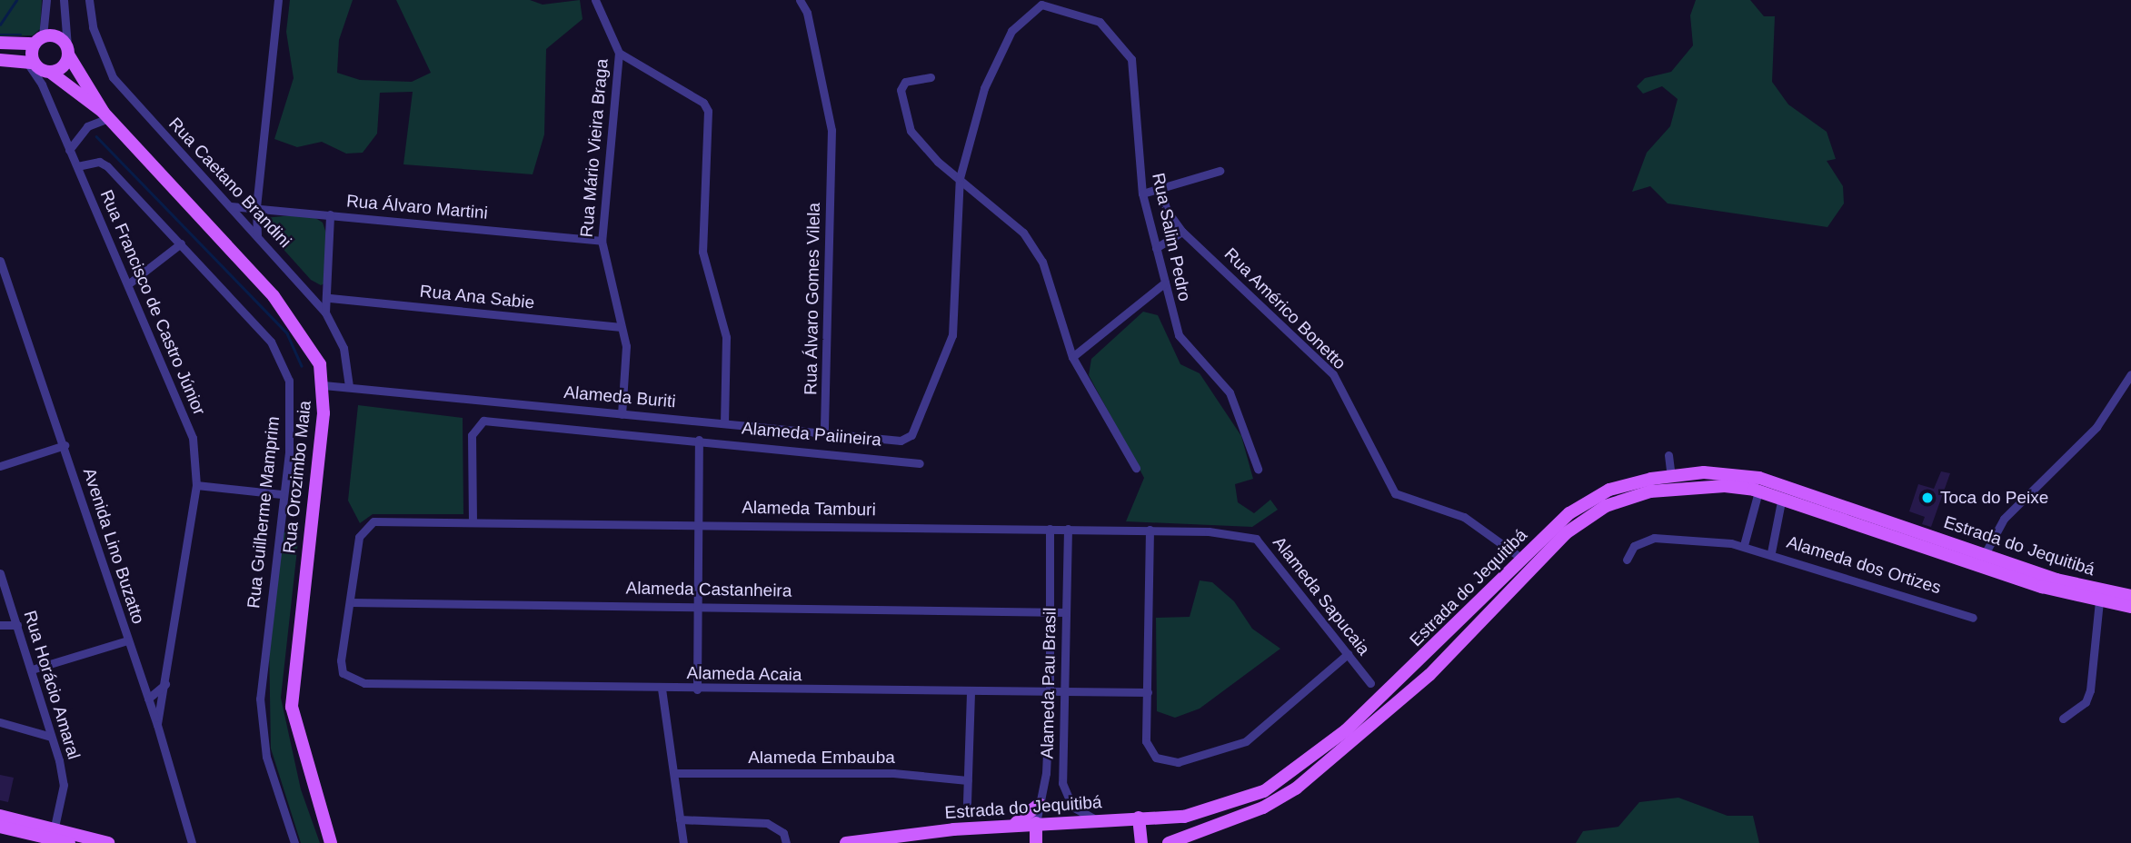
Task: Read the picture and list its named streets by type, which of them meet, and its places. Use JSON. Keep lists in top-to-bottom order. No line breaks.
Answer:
{"streets":{"main road":["Rua Orozimbo Maia","Estrada do Jequitibá"],"street":["Rua Mário Vieira Braga","Rua Caetano Brandini","Rua Álvaro Martini","Rua Salim Pedro","Rua Ana Sabie","Rua Álvaro Gomes Vilela","Rua Francisco de Castro Júnior","Rua Américo Bonetto","Alameda Buriti","Alameda Paiineira","Alameda Tamburi","Rua Guilherme Mamprim","Avenida Lino Buzatto","Alameda dos Ortizes","Alameda Castanheira","Alameda Sapucaia","Alameda Acaia","Alameda Pau Brasil","Rua Horácio Amaral","Alameda Embauba"]},"crossings":[["Rua Mário Vieira Braga","Rua Álvaro Martini"],["Rua Mário Vieira Braga","Rua Ana Sabie"],["Rua Mário Vieira Braga","Alameda Buriti"],["Rua Caetano Brandini","Rua Álvaro Martini"],["Rua Caetano Brandini","Alameda Buriti"],["Rua Álvaro Gomes Vilela","Alameda Buriti"],["Rua Francisco de Castro Júnior","Rua Orozimbo Maia"],["Rua Francisco de Castro Júnior","Rua Guilherme Mamprim"],["Rua Francisco de Castro Júnior","Avenida Lino Buzatto"],["Rua Américo Bonetto","Estrada do Jequitibá"],["Alameda Buriti","Rua Orozimbo Maia"],["Alameda Paiineira","Alameda Tamburi"],["Alameda Tamburi","Alameda Castanheira"],["Alameda Tamburi","Alameda Sapucaia"],["Alameda Tamburi","Alameda Acaia"],["Alameda Tamburi","Alameda Pau Brasil"],["Estrada do Jequitibá","Alameda Pau Brasil"],["Alameda Castanheira","Alameda Acaia"],["Alameda Castanheira","Alameda Pau Brasil"],["Alameda Acaia","Alameda Pau Brasil"]],"places":["Toca do Peixe"]}
